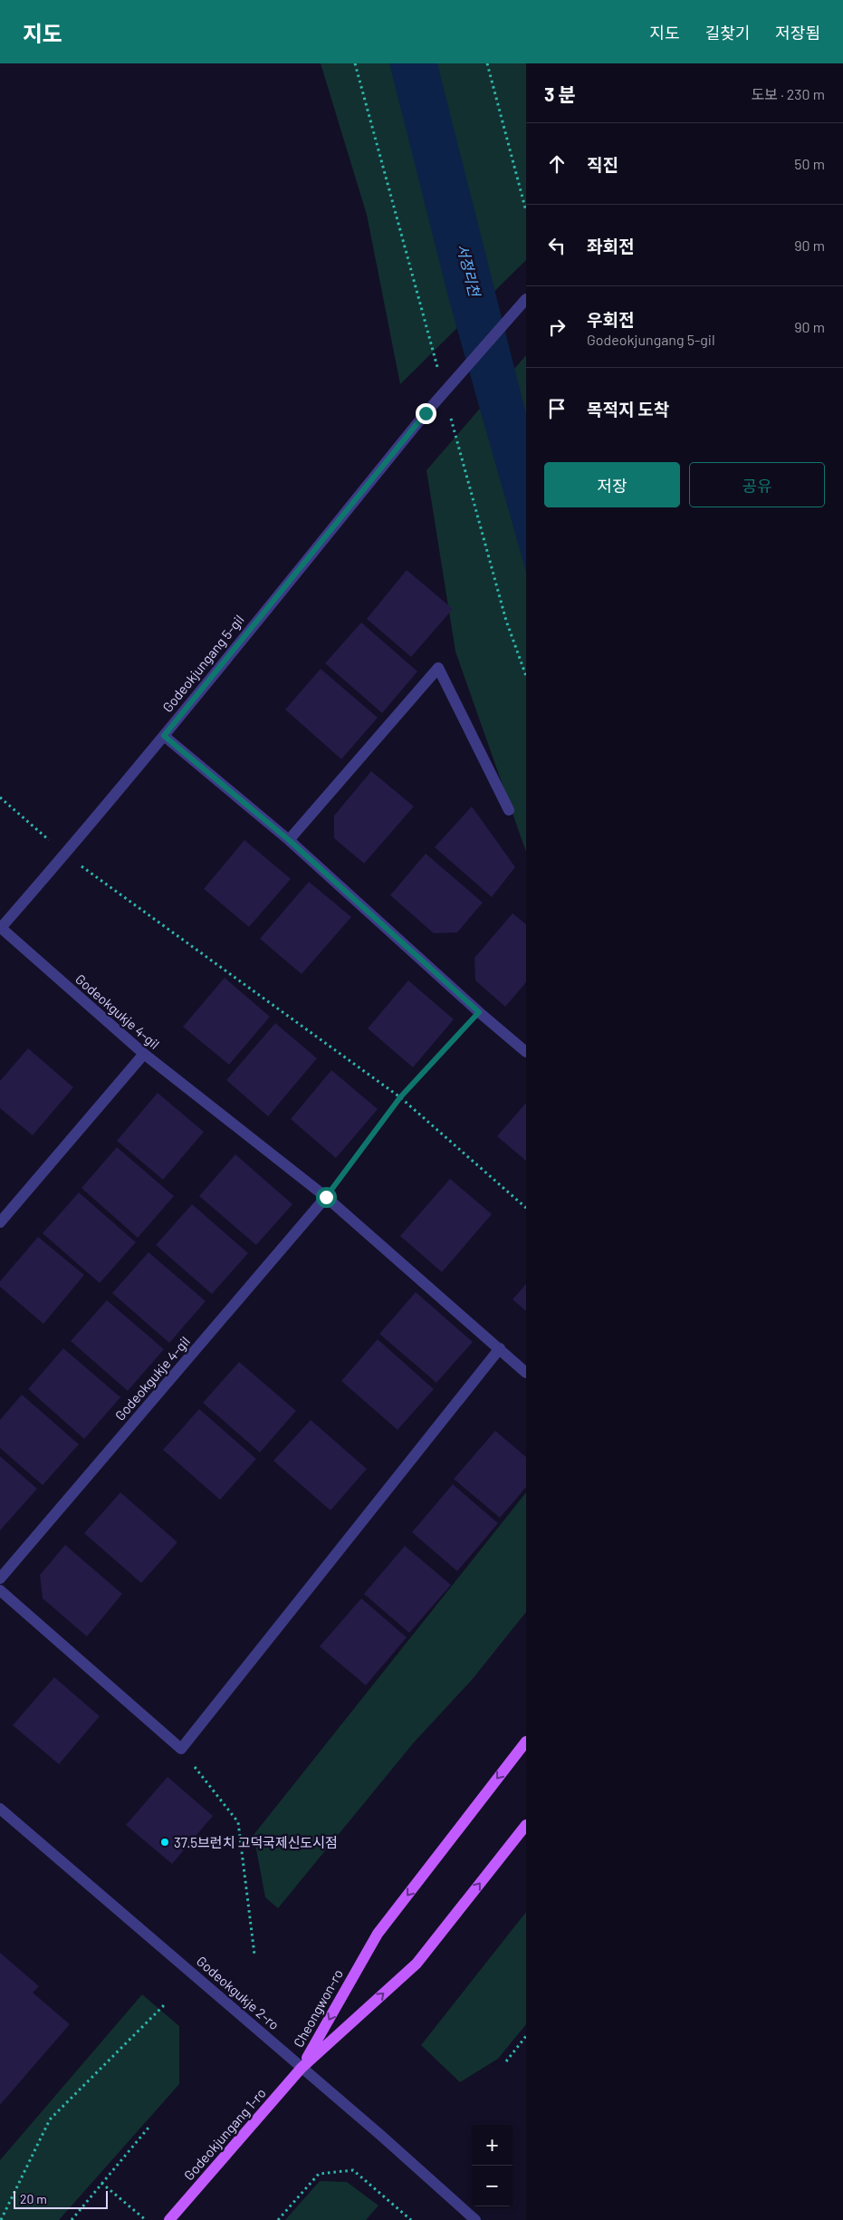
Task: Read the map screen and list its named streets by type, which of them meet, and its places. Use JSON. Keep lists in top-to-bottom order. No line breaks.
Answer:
{"streets":{"main road":["Cheongwon-ro","Godeokjungang 1-ro"],"street":["Godeokjungang 5-gil","Godeokgukje 4-gil","Godeokgukje 2-ro"]},"crossings":[["Godeokjungang 5-gil","Godeokgukje 4-gil"],["Godeokgukje 2-ro","Cheongwon-ro"],["Godeokgukje 2-ro","Godeokjungang 1-ro"],["Cheongwon-ro","Godeokjungang 1-ro"]],"water":["서정리천"],"places":["37.5브런치 고덕국제신도시점"],"scale_bar":"20 m","page":{"header":"지도","nav":["지도","길찾기","저장됨"],"heading":["3 분","도보 · 230 m"],"list":[["직진","50 m"],["좌회전","90 m"],["우회전","Godeokjungang 5-gil","90 m"],"목적지 도착"],"buttons":["저장","공유"],"map_buttons":["+","−"],"scale":"20 m"}}
